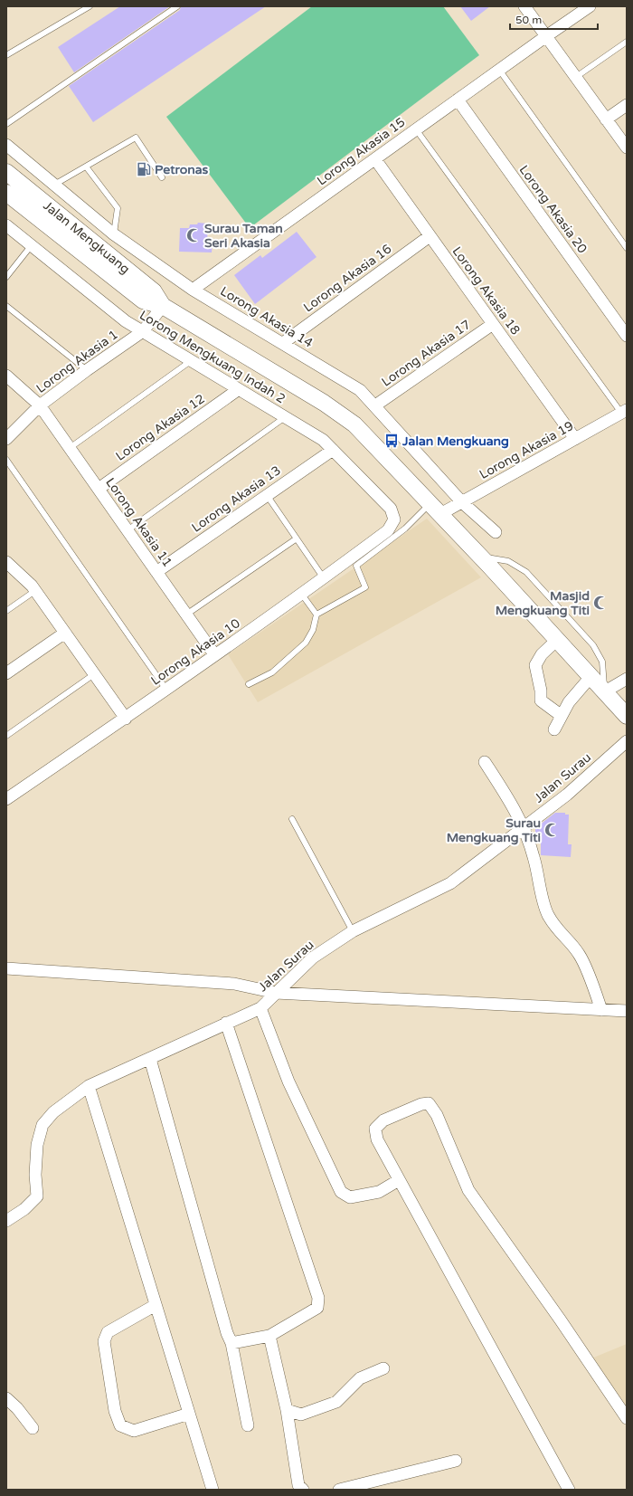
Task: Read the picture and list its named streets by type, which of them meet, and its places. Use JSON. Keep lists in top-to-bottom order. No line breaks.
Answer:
{"streets":{"main road":["Jalan Mengkuang"],"street":["Lorong Akasia 15","Lorong Akasia 20","Lorong Akasia 16","Lorong Akasia 18","Lorong Akasia 14","Lorong Akasia 17","Lorong Mengkuang Indah 2","Lorong Akasia 1","Lorong Akasia 12","Lorong Akasia 19","Lorong Akasia 13","Lorong Akasia 11","Lorong Akasia 10","Jalan Surau"]},"crossings":[["Lorong Akasia 15","Lorong Akasia 20"],["Lorong Akasia 15","Lorong Akasia 18"],["Lorong Akasia 15","Lorong Akasia 14"],["Jalan Mengkuang","Lorong Akasia 1"],["Jalan Mengkuang","Lorong Akasia 19"],["Lorong Akasia 16","Lorong Akasia 18"],["Lorong Akasia 16","Lorong Akasia 14"],["Lorong Akasia 18","Lorong Akasia 17"],["Lorong Akasia 18","Lorong Akasia 19"],["Lorong Akasia 14","Lorong Akasia 17"],["Lorong Akasia 14","Lorong Akasia 19"],["Lorong Mengkuang Indah 2","Lorong Akasia 1"],["Lorong Mengkuang Indah 2","Lorong Akasia 12"],["Lorong Mengkuang Indah 2","Lorong Akasia 13"],["Lorong Mengkuang Indah 2","Lorong Akasia 10"],["Lorong Akasia 1","Lorong Akasia 11"],["Lorong Akasia 12","Lorong Akasia 11"],["Lorong Akasia 13","Lorong Akasia 11"],["Lorong Akasia 11","Lorong Akasia 10"]],"places":{"fuel station":["Petronas"],"mosque":["Surau Taman Seri Akasia","Masjid Mengkuang Titi","Surau Mengkuang Titi"],"bus stop":["Jalan Mengkuang"]},"scale_bar":"50 m"}
